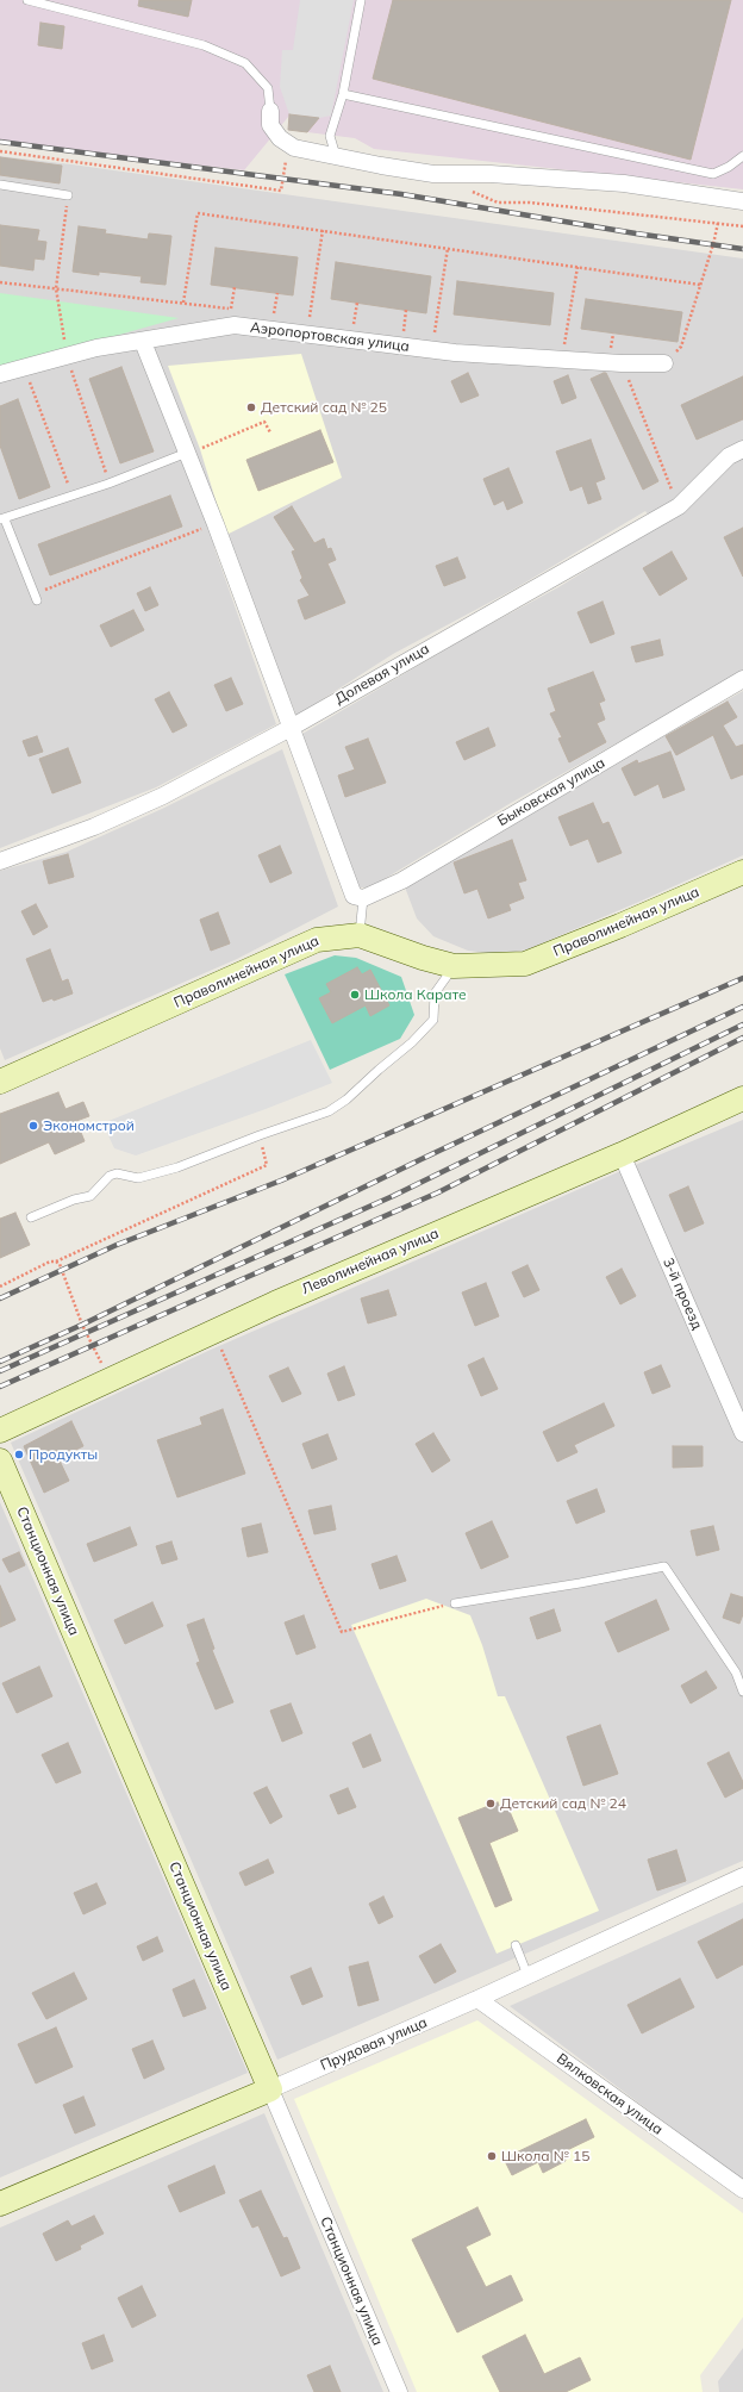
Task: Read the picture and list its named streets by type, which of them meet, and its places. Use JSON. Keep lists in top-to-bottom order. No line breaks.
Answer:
{"streets":{"main road":["Праволинейная улица","Леволинейная улица","Станционная улица","Прудовая улица"],"street":["Аэропортовская улица","Долевая улица","Быковская улица","3-й проезд","Вялковская улица"]},"crossings":[["Леволинейная улица","3-й проезд"],["Станционная улица","Прудовая улица"],["Прудовая улица","Вялковская улица"]],"places":["Детский сад № 25","Школа Карате","Экономстрой","Продукты","Детский сад № 24","Школа № 15"]}
